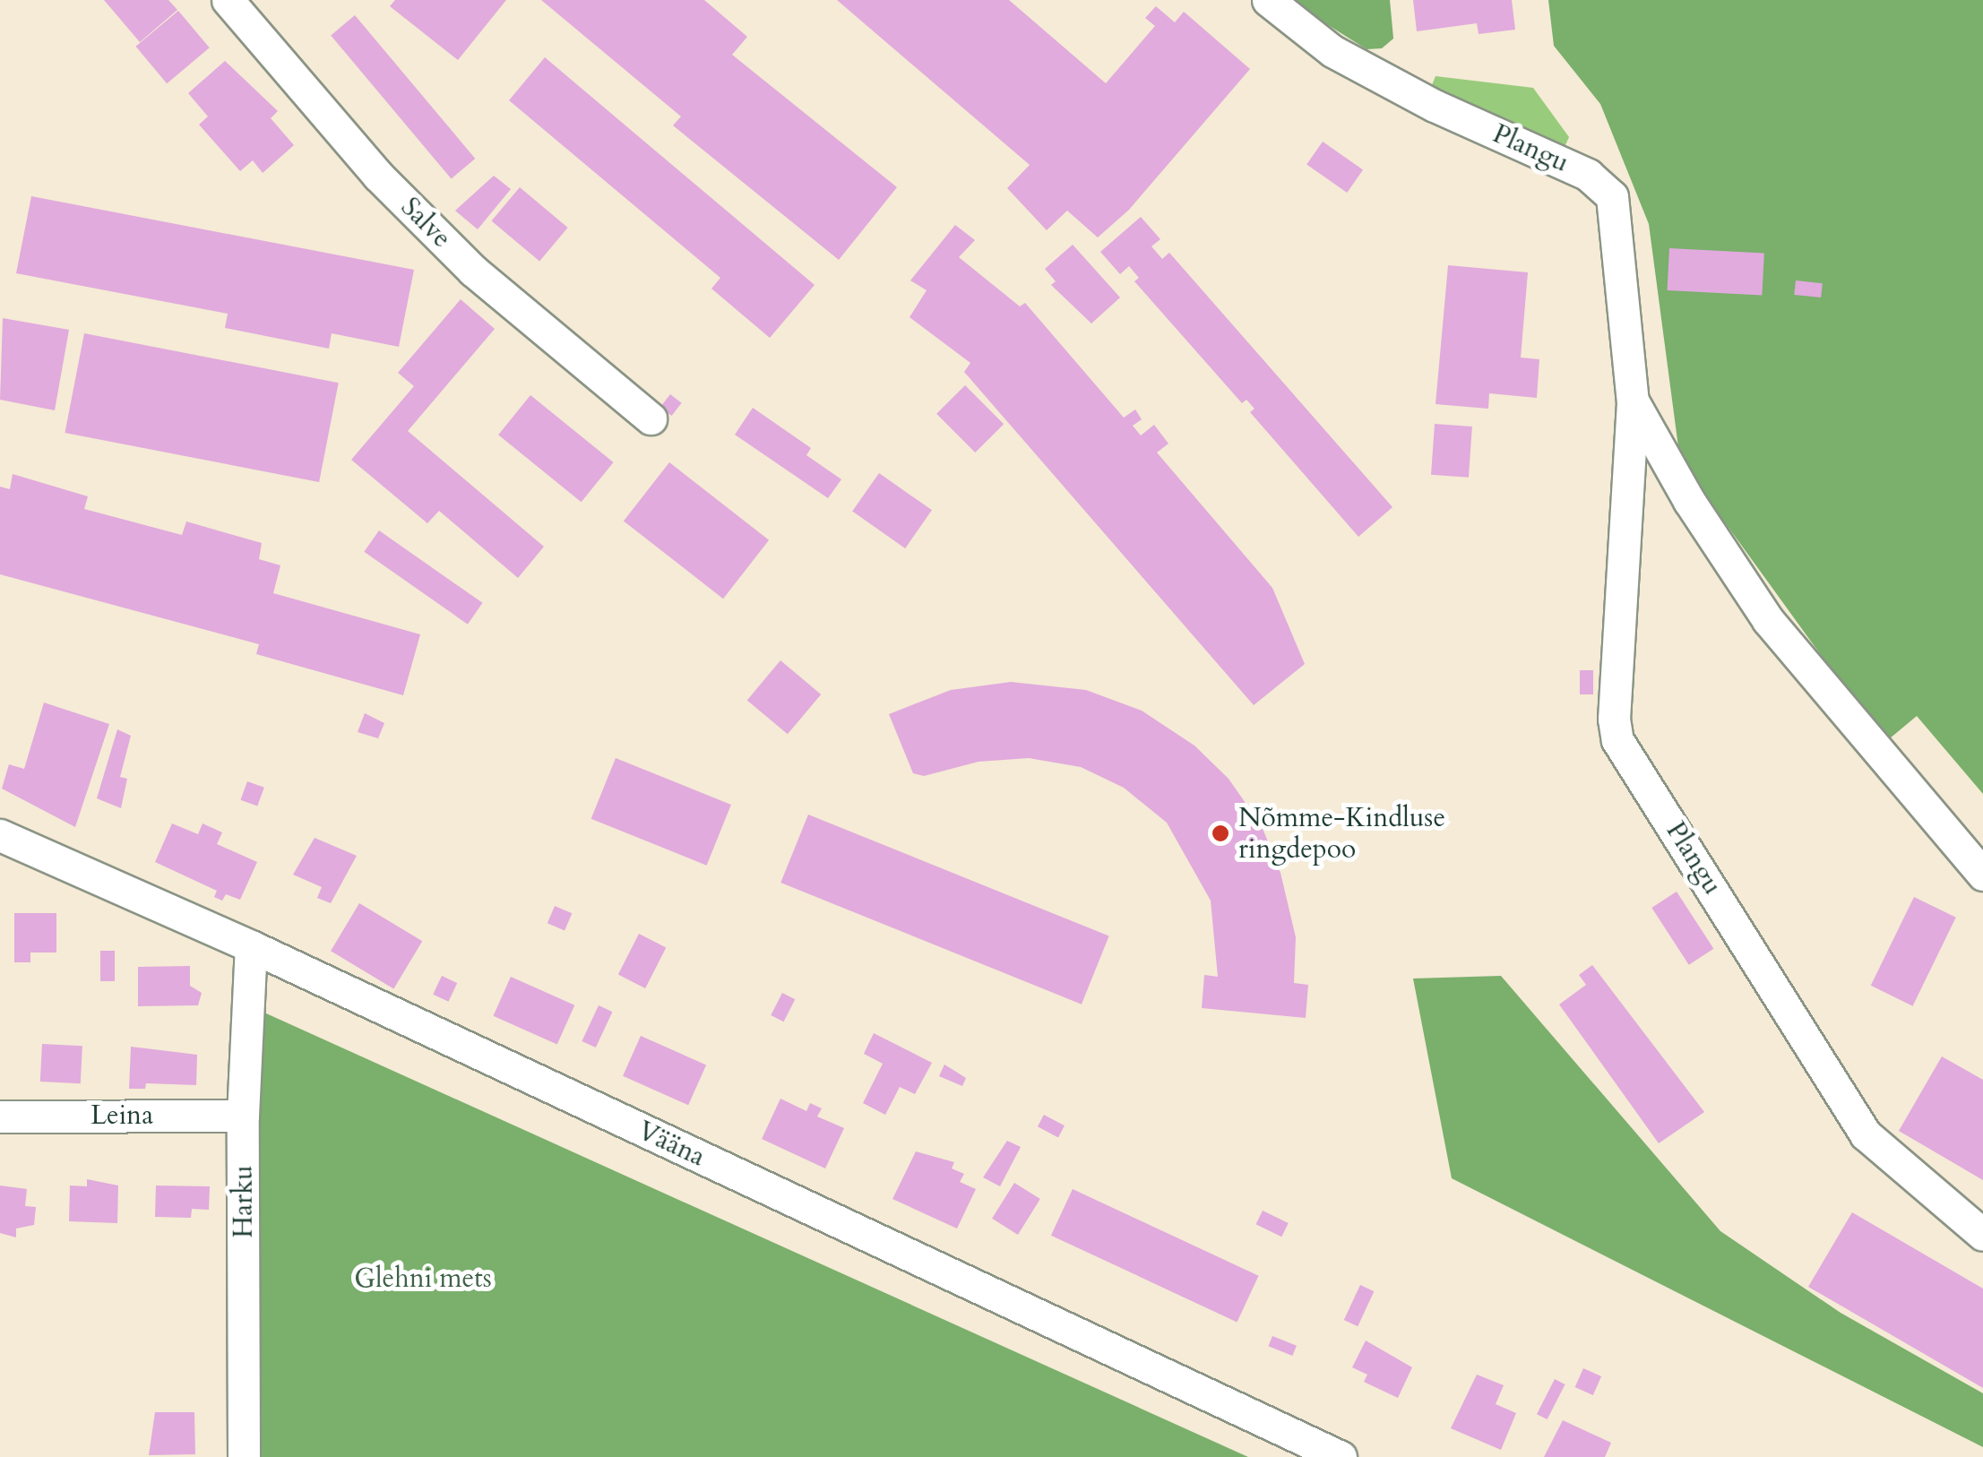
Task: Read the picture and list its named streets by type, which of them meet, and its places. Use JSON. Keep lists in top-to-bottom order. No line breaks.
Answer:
{"streets":{"street":["Plangu","Salve","Leina","Vääna","Harku"]},"crossings":[["Leina","Harku"],["Vääna","Harku"]],"parks":["Glehni mets"],"places":["Nõmme-Kindluse ringdepoo"]}
